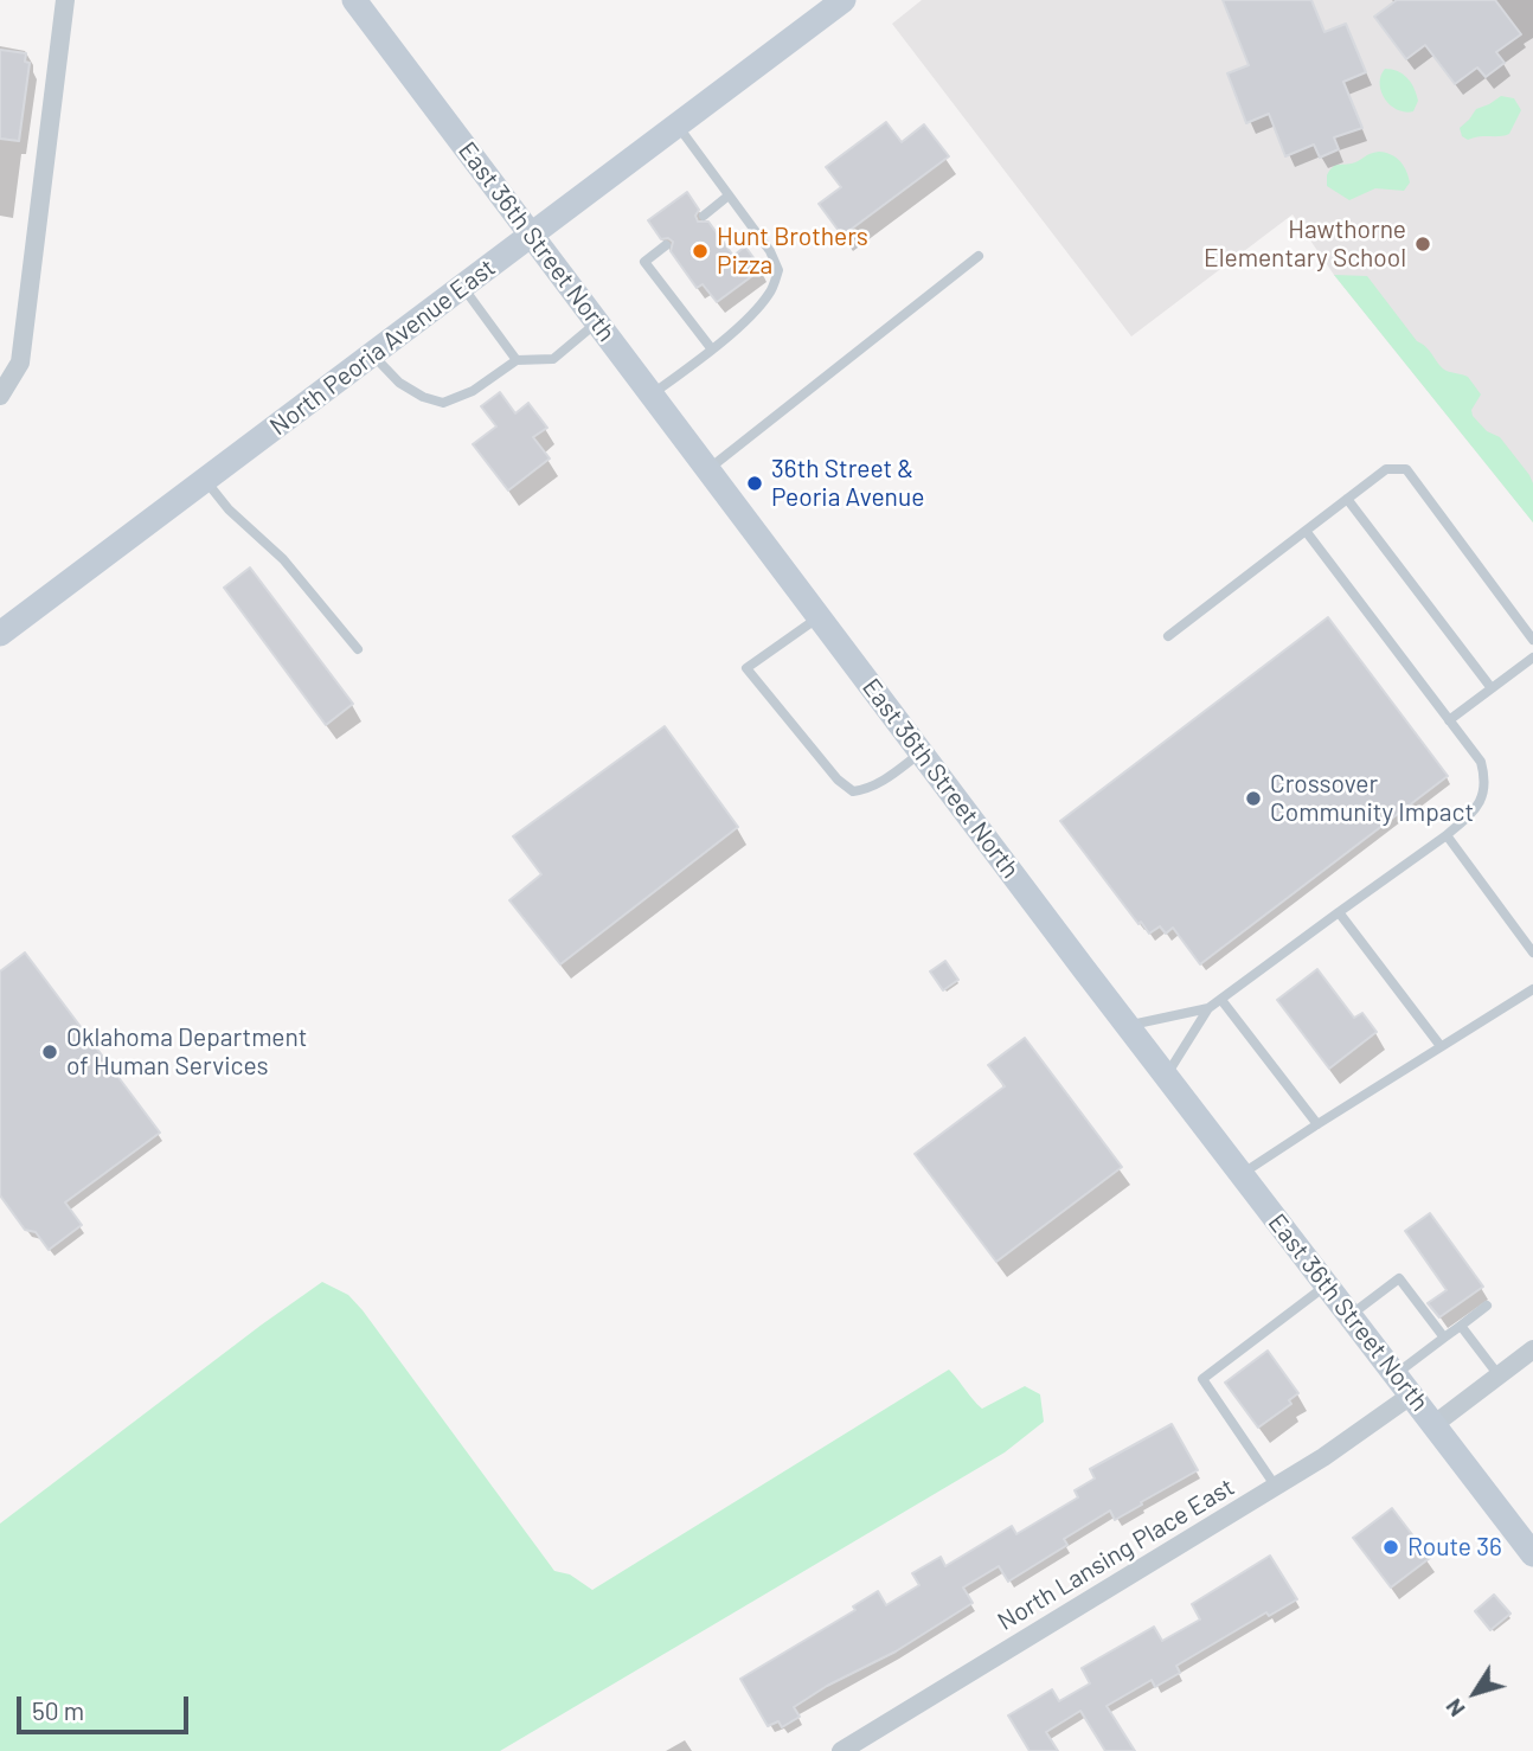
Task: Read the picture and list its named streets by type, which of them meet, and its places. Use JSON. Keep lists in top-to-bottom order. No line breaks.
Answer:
{"streets":{"main road":["East 36th Street North","North Peoria Avenue East"],"street":["North Lansing Place East"]},"crossings":[["East 36th Street North","North Peoria Avenue East"],["East 36th Street North","North Lansing Place East"]],"places":["Hawthorne Elementary School","Hunt Brothers Pizza","36th Street & Peoria Avenue","Crossover Community Impact","Oklahoma Department of Human Services","Route 36"],"scale_bar":"50 m","north":"bottom left"}
